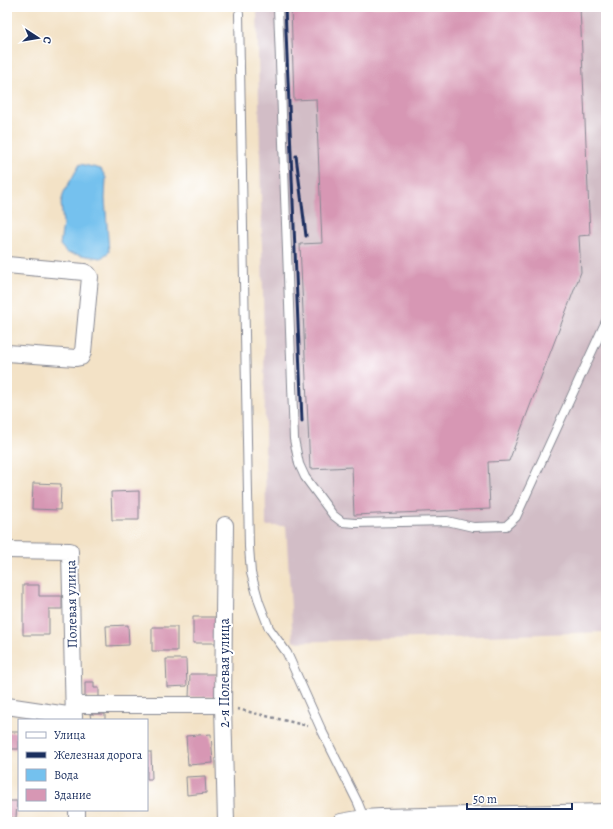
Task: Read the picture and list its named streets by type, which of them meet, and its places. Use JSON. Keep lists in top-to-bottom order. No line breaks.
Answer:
{"streets":{"street":["Полевая улица","2-я Полевая улица"]},"legend":["Улица","Железная дорога","Вода","Здание"],"scale_bar":"50 m","north":"right"}
